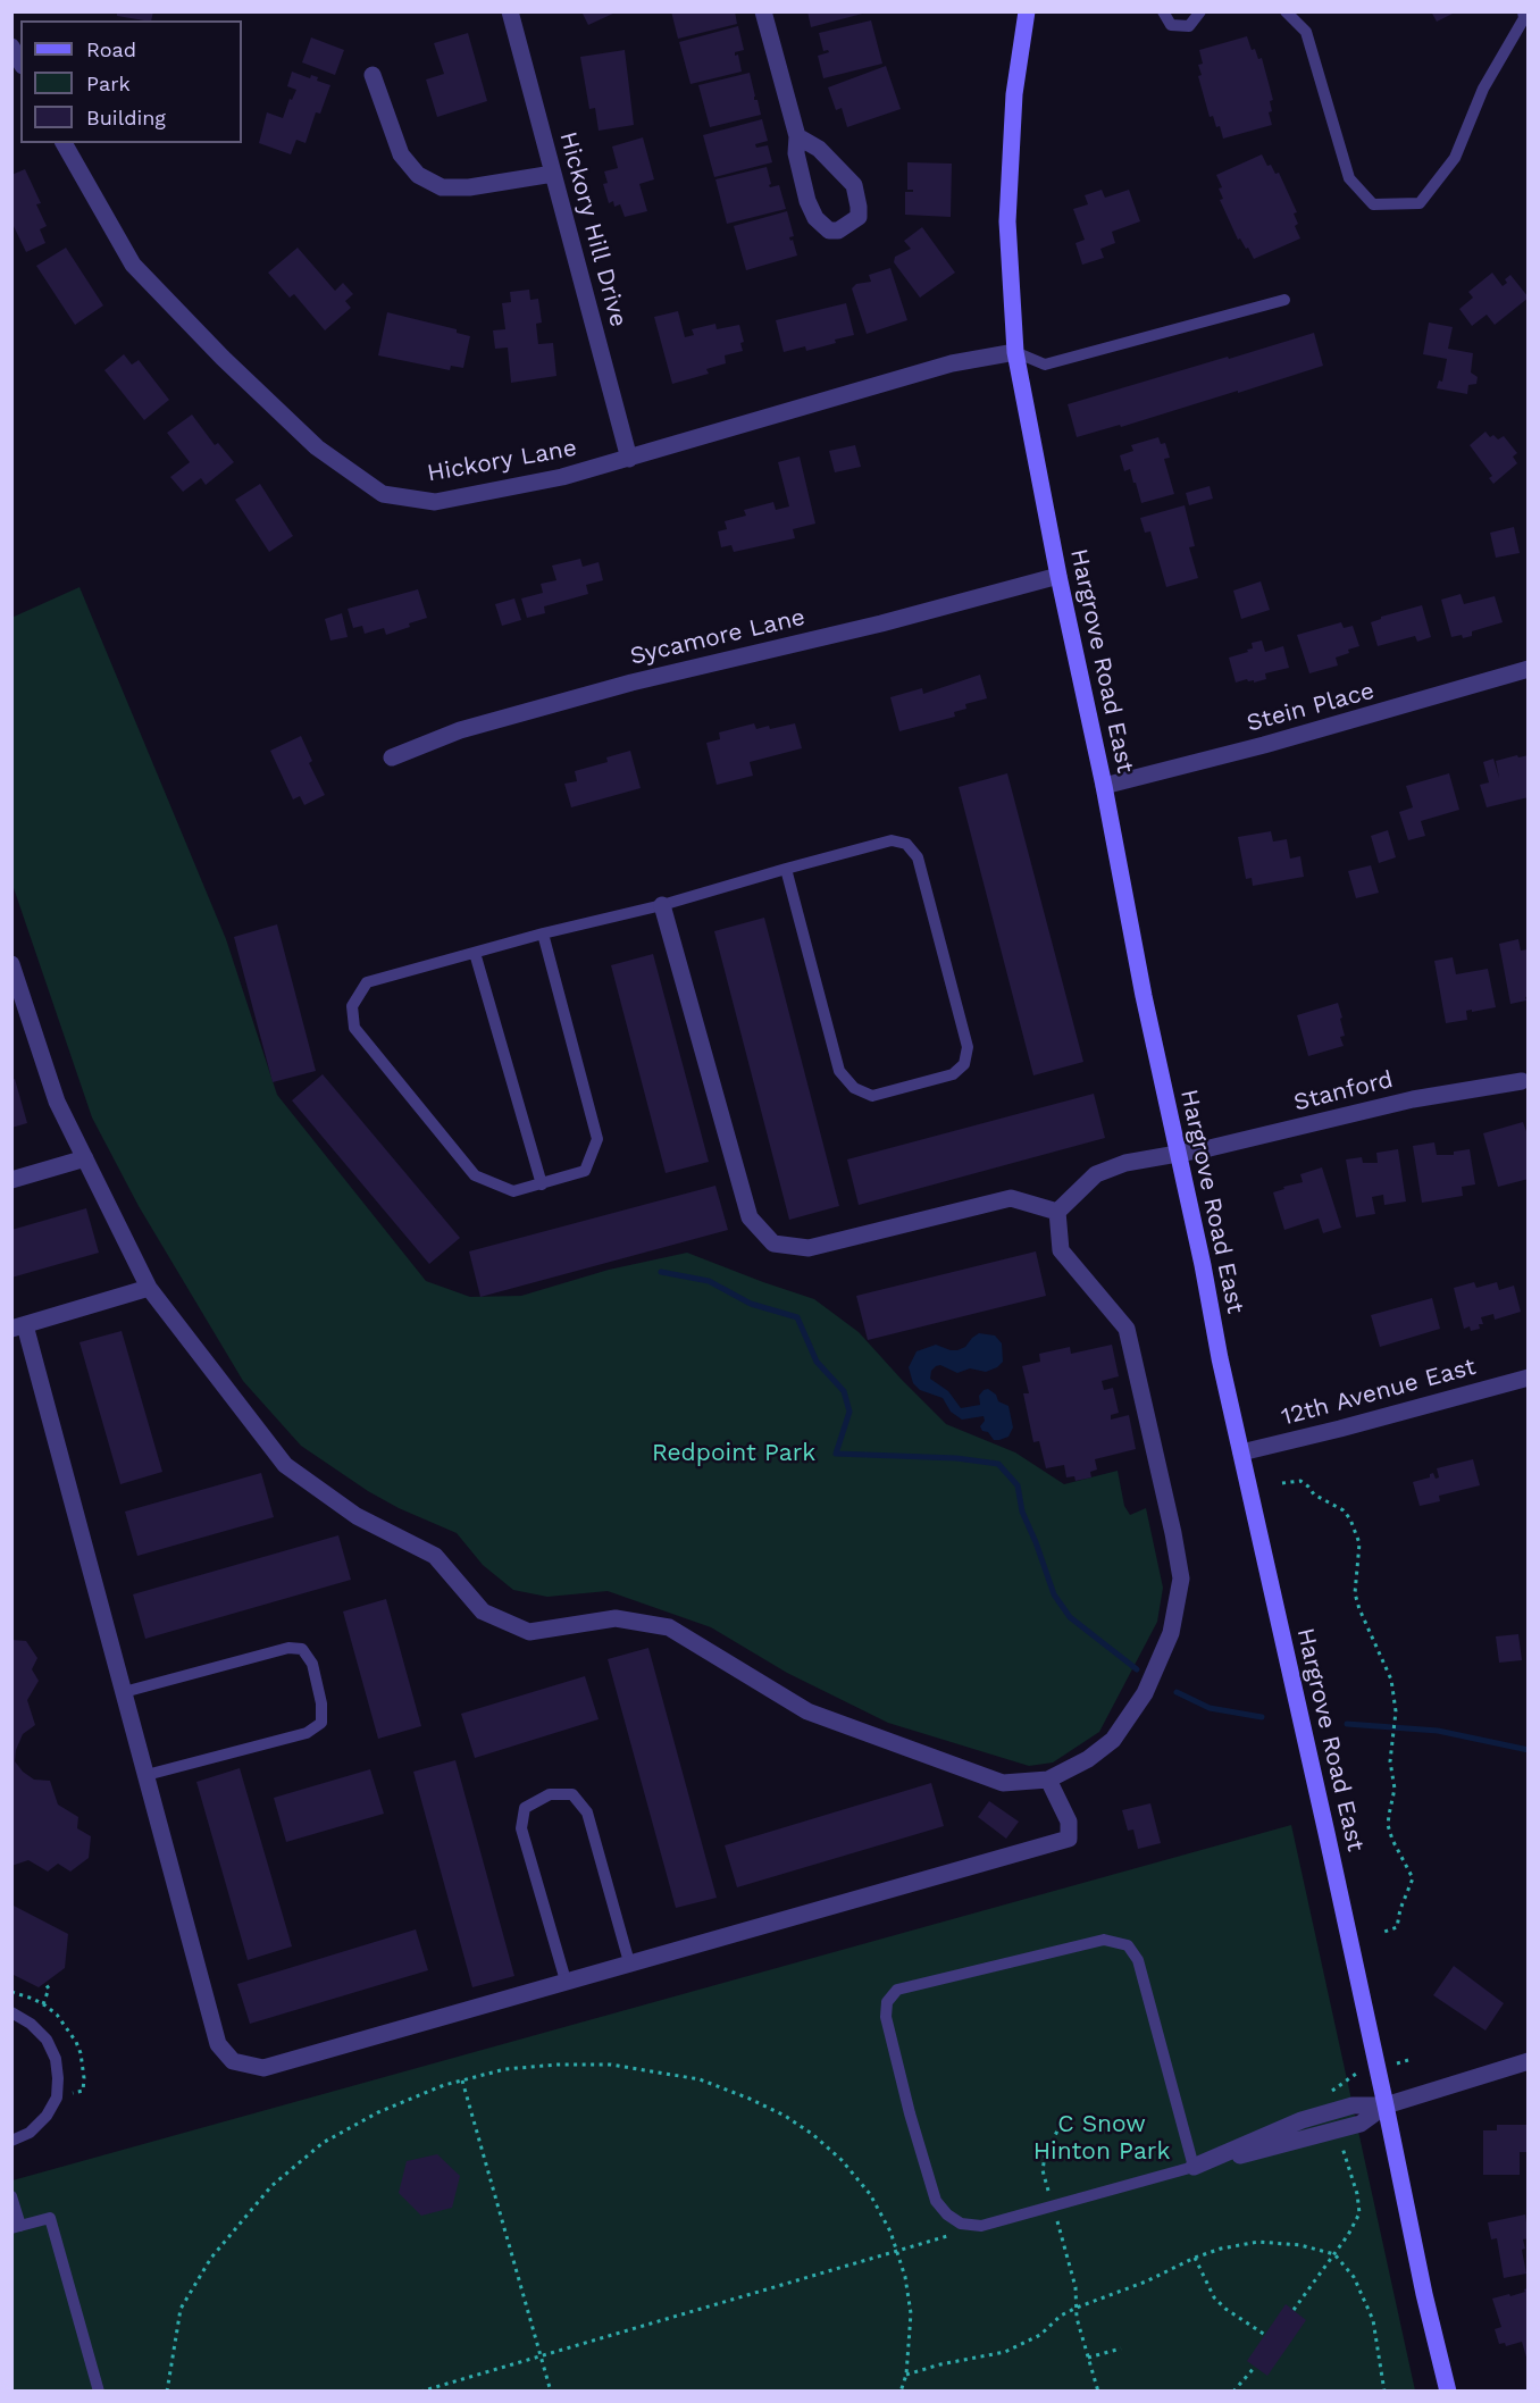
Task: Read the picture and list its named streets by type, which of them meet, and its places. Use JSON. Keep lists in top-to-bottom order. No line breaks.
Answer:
{"streets":{"main road":["Hargrove Road East"],"street":["Hickory Hill Drive","Hickory Lane","Sycamore Lane","Stein Place","Stanford","12th Avenue East"]},"crossings":[["Hickory Hill Drive","Hickory Lane"],["Hickory Lane","Hargrove Road East"],["Sycamore Lane","Hargrove Road East"],["Hargrove Road East","Stein Place"],["Hargrove Road East","Stanford"],["Hargrove Road East","12th Avenue East"]],"parks":["Redpoint Park","C Snow Hinton Park"],"legend":["Road","Park","Building"]}
